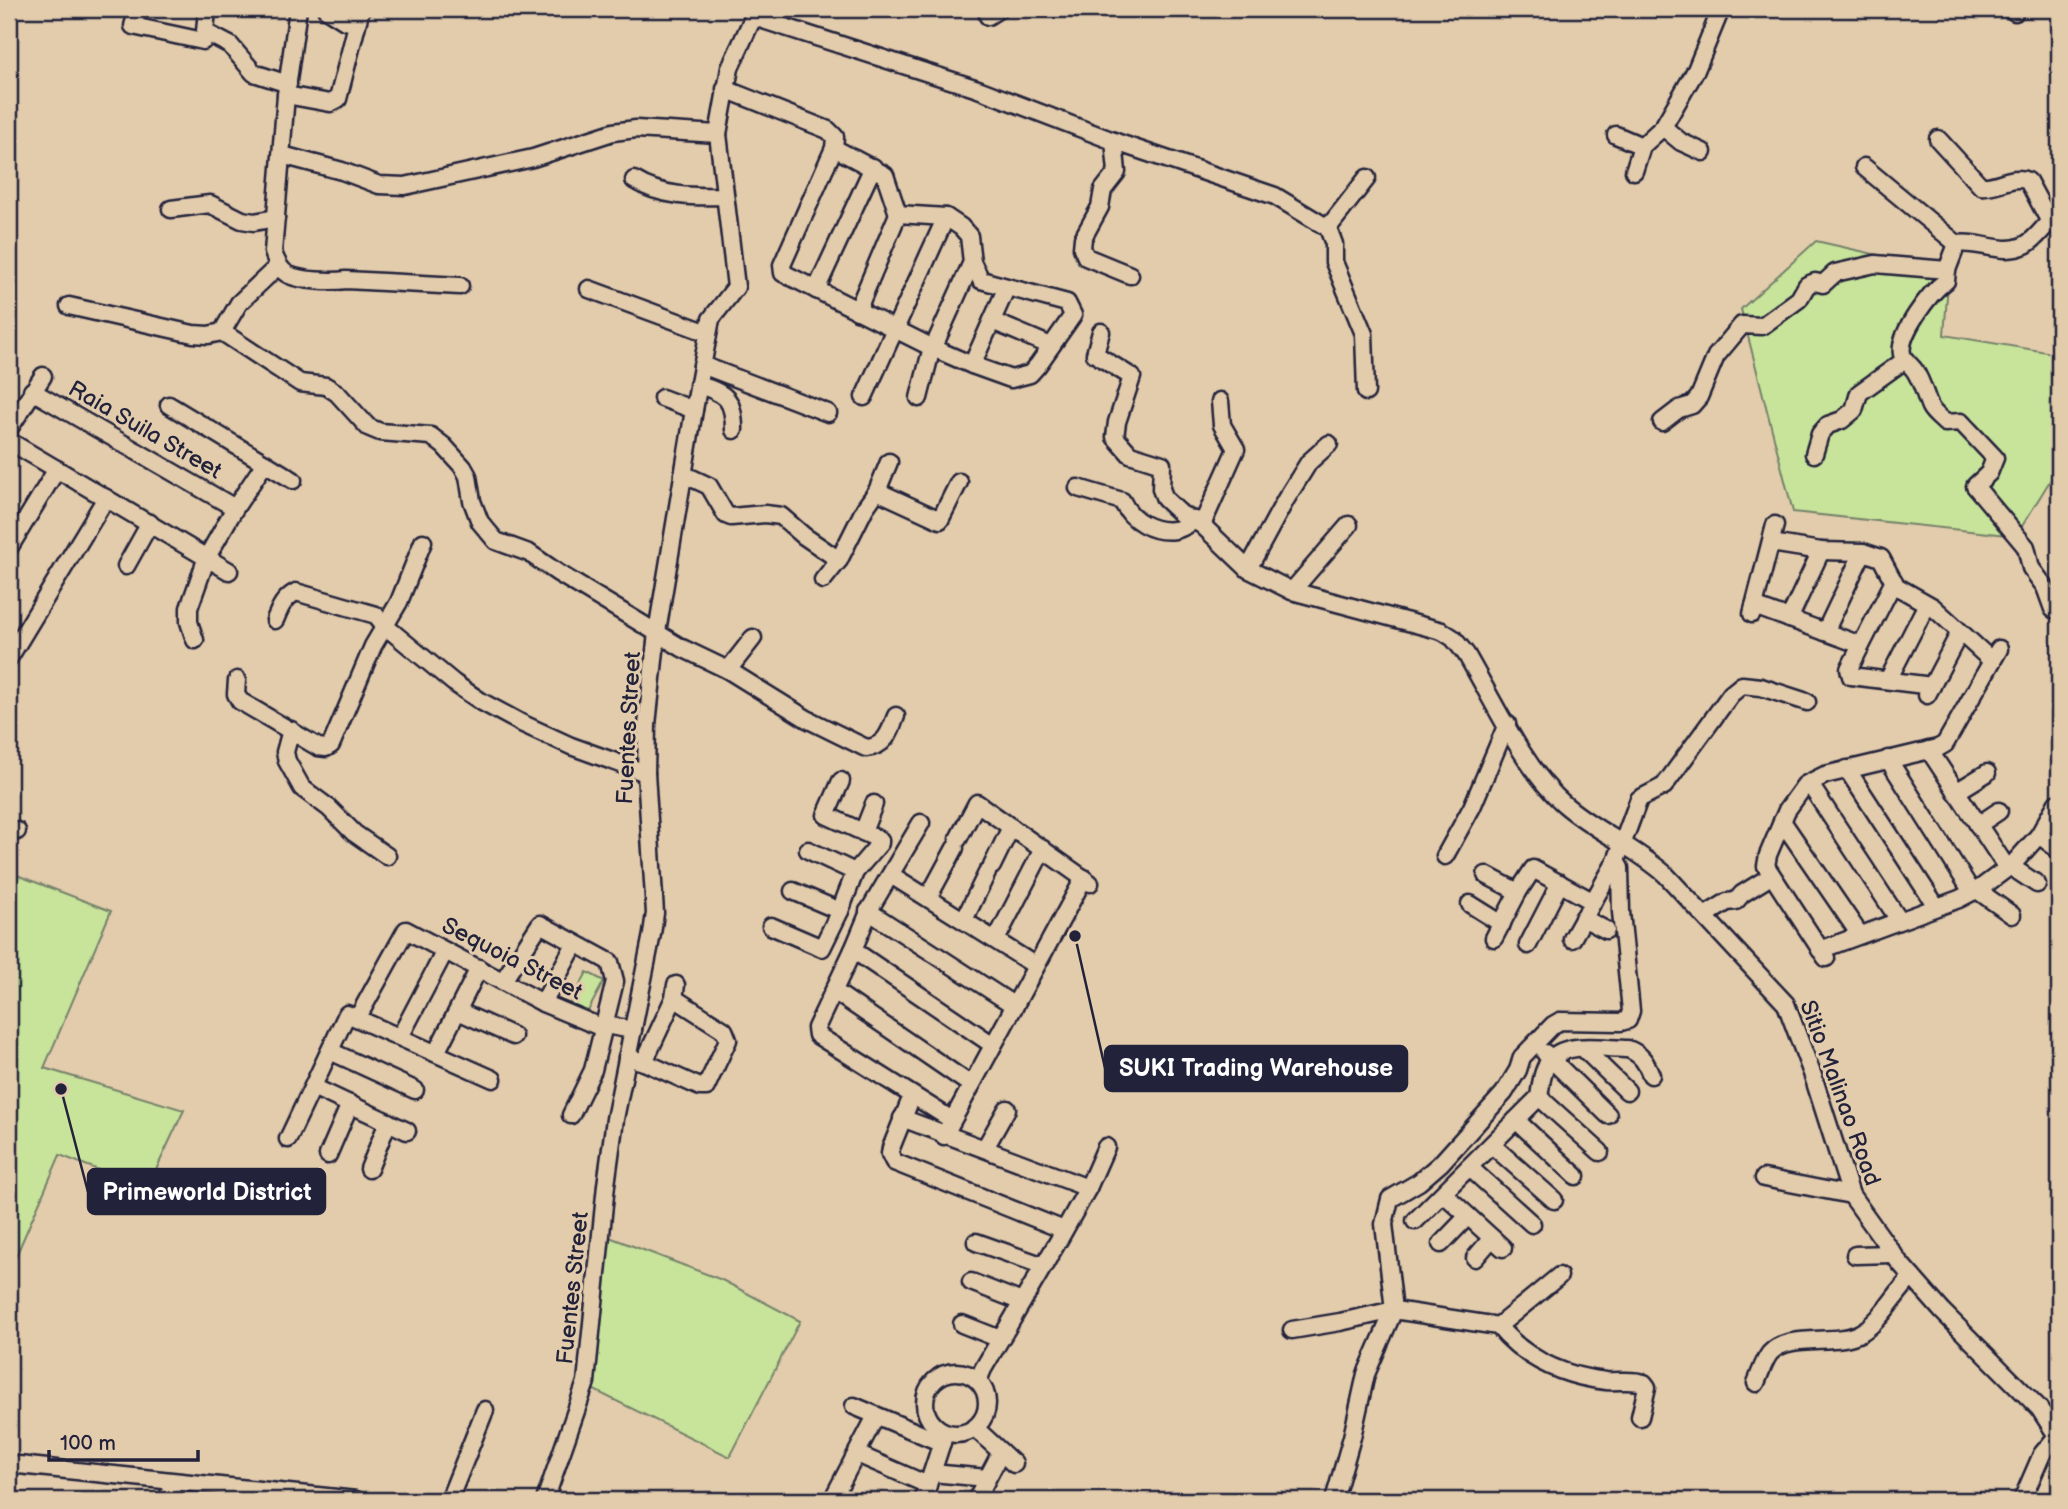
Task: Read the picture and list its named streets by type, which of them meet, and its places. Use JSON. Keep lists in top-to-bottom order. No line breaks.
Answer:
{"streets":{"street":["Raia Suila Street","Fuentes Street","Sequoia Street","Sitio Malinao Road"]},"crossings":[["Fuentes Street","Sequoia Street"]],"places":["SUKI Trading Warehouse","Primeworld District"],"scale_bar":"100 m"}
